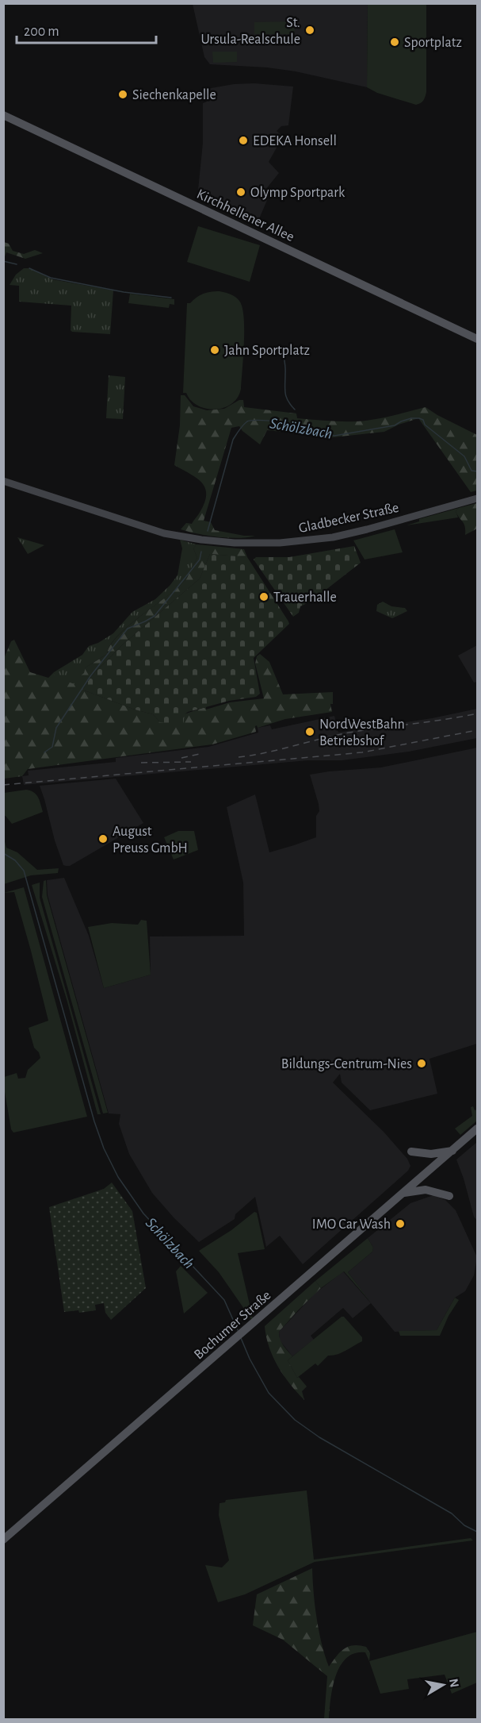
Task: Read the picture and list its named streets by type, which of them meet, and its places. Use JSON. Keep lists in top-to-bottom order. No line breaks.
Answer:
{"streets":{"main road":["Kirchhellener Allee","Gladbecker Straße","Bochumer Straße"]},"water":["Schölzbach"],"places":["St. Ursula-Realschule","Sportplatz","Siechenkapelle","EDEKA Honsell","Olymp Sportpark","Jahn Sportplatz","Trauerhalle","NordWestBahn Betriebshof","August Preuss GmbH","Bildungs-Centrum-Nies","IMO Car Wash"],"scale_bar":"200 m","north":"right"}
